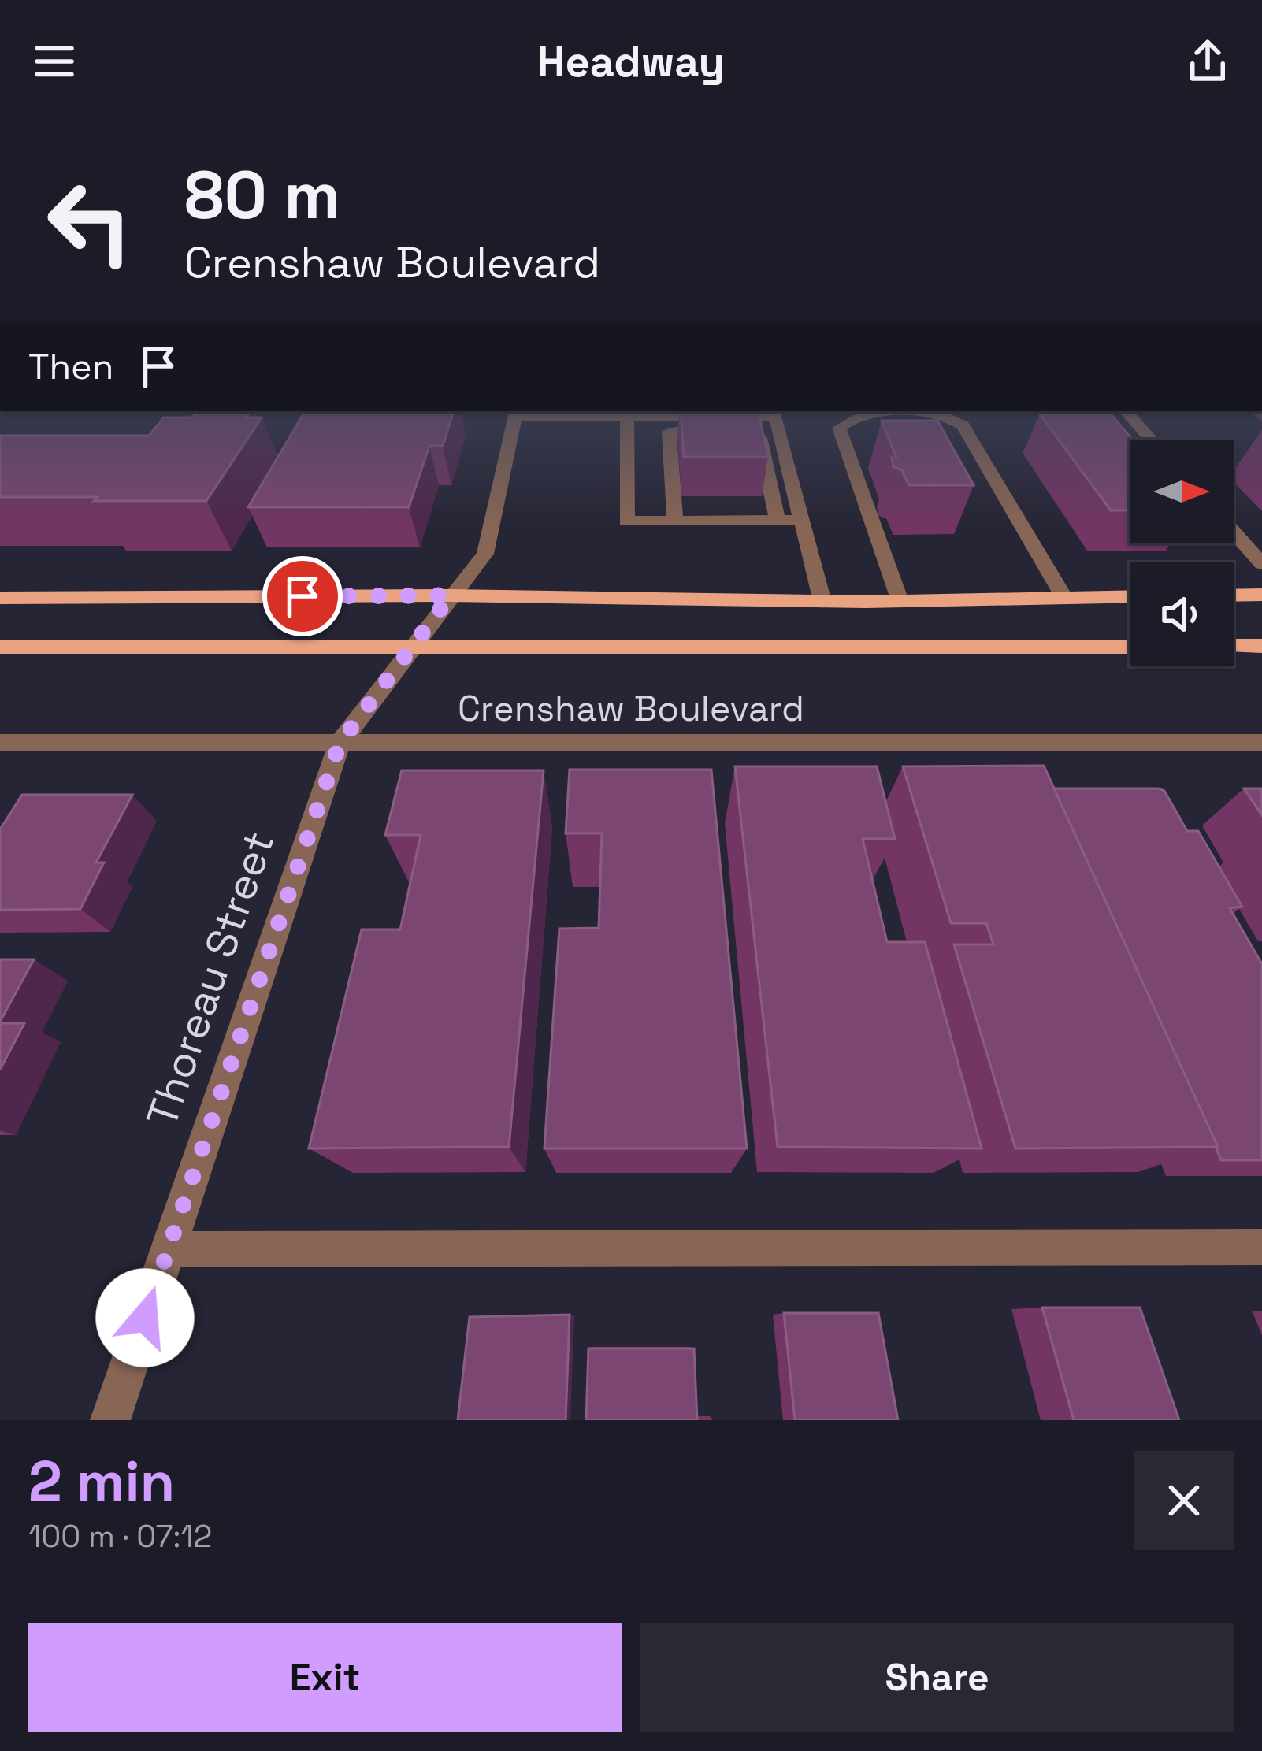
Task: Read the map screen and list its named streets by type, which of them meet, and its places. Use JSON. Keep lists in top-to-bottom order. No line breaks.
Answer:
{"streets":{"main road":["Crenshaw Boulevard"],"street":["Thoreau Street"]},"crossings":[["Crenshaw Boulevard","Thoreau Street"]],"north":"right","page":{"header":"Headway","turn":["80 m","Crenshaw Boulevard"],"then":"Then","heading":["2 min","100 m · 07:12"],"buttons":["Exit","Share"]}}
